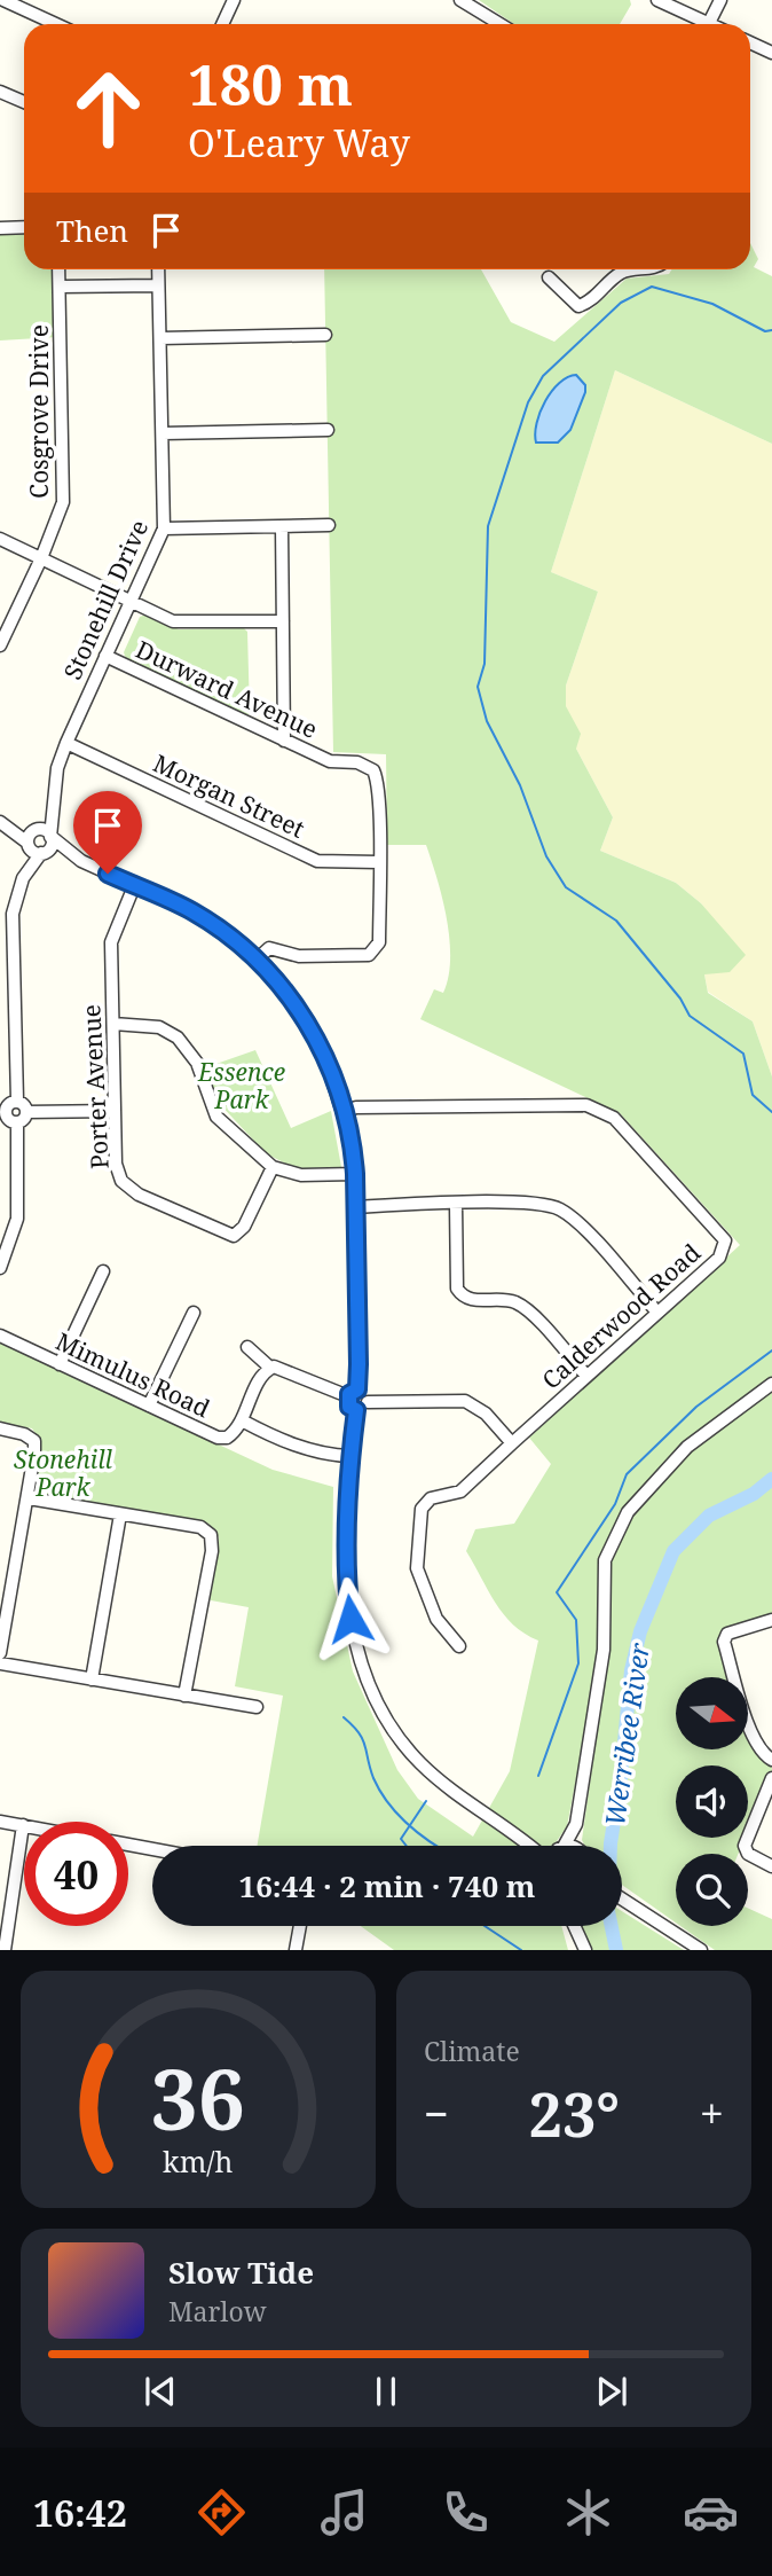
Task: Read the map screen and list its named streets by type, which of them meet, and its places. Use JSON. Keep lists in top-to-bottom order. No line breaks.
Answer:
{"streets":{"street":["Cosgrove Drive","Stonehill Drive","Durward Avenue","Morgan Street","Porter Avenue","Calderwood Road","Mimulus Road"]},"crossings":[["Stonehill Drive","Durward Avenue"],["Stonehill Drive","Morgan Street"],["Durward Avenue","Morgan Street"]],"water":["Werribee River"],"parks":["Essence Park","Stonehill Park"],"north":"right","page":{"turn":["180 m","O'Leary Way"],"then":"Then","limit":"40","trip":"16:44 · 2 min · 740 m","tile":"Climate","heat":["−","23°","+"],"song":["Slow Tide","Marlow"],"tabs":"16:42","gauge":["36","km/h"]}}
